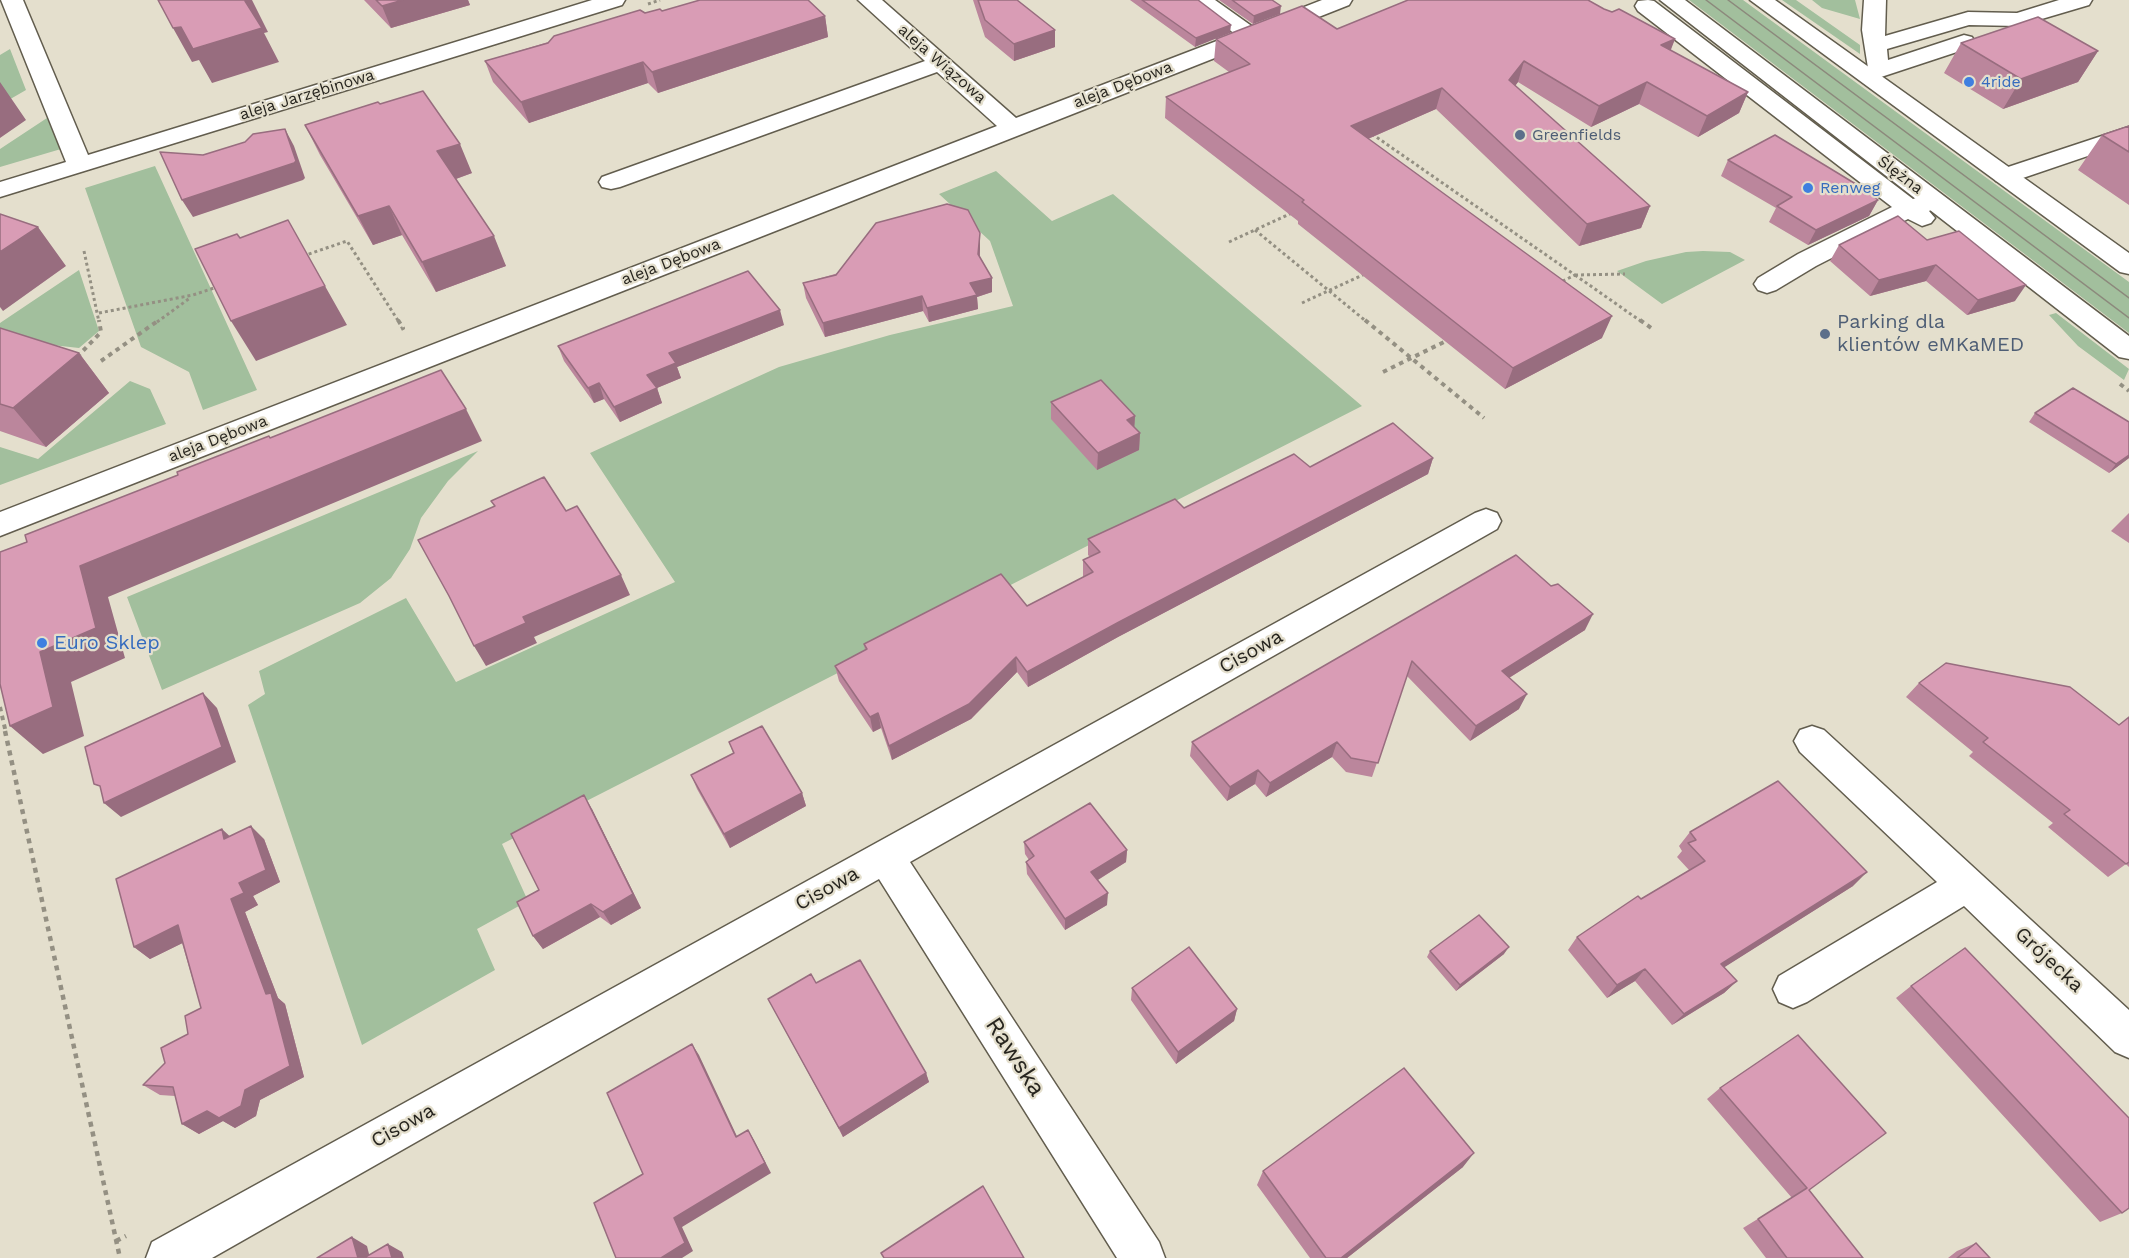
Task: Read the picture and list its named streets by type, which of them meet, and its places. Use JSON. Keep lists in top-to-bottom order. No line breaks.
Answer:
{"streets":{"street":["aleja Wiązowa","aleja Dębowa","aleja Jarzębinowa","Ślężna","Cisowa","Grójecka","Rawska"]},"crossings":[["aleja Wiązowa","aleja Dębowa"],["Cisowa","Rawska"]],"places":["4ride","Greenfields","Renweg","Parking dla klientów eMKaMED","Euro Sklep"]}
